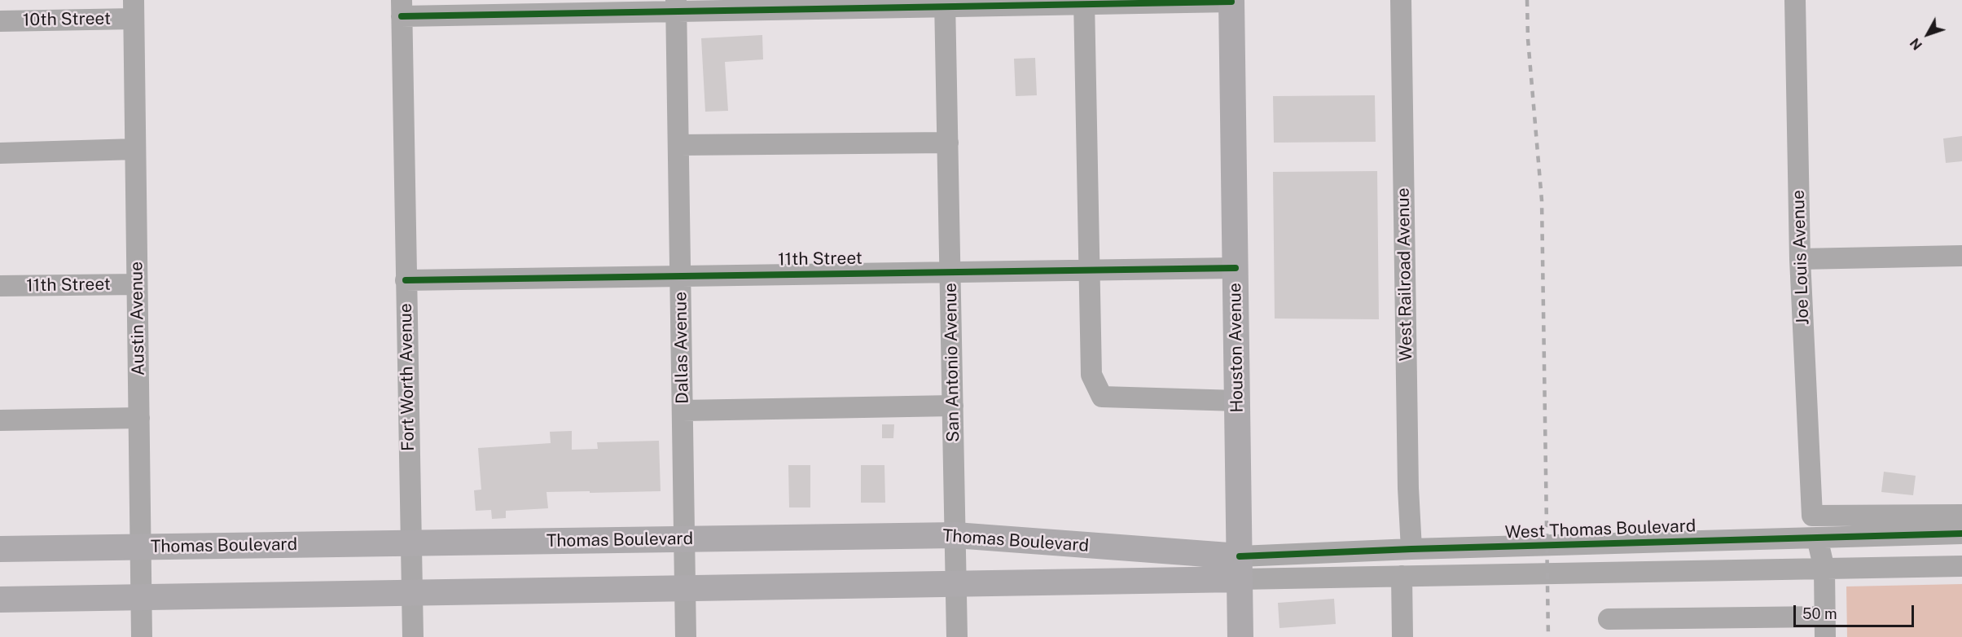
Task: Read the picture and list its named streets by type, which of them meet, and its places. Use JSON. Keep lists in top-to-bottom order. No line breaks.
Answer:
{"streets":{"main road":["Houston Avenue","Thomas Boulevard"],"street":["10th Street","Joe Louis Avenue","11th Street","West Railroad Avenue","Austin Avenue","Dallas Avenue","San Antonio Avenue","Fort Worth Avenue","West Thomas Boulevard"]},"crossings":[["10th Street","Austin Avenue"],["11th Street","Austin Avenue"],["11th Street","Dallas Avenue"],["11th Street","Houston Avenue"],["11th Street","San Antonio Avenue"],["11th Street","Fort Worth Avenue"],["West Railroad Avenue","West Thomas Boulevard"],["Austin Avenue","Thomas Boulevard"],["Dallas Avenue","Thomas Boulevard"],["Houston Avenue","West Thomas Boulevard"],["Houston Avenue","Thomas Boulevard"],["San Antonio Avenue","Thomas Boulevard"],["Fort Worth Avenue","Thomas Boulevard"],["West Thomas Boulevard","Thomas Boulevard"]],"scale_bar":"50 m","north":"bottom left"}
